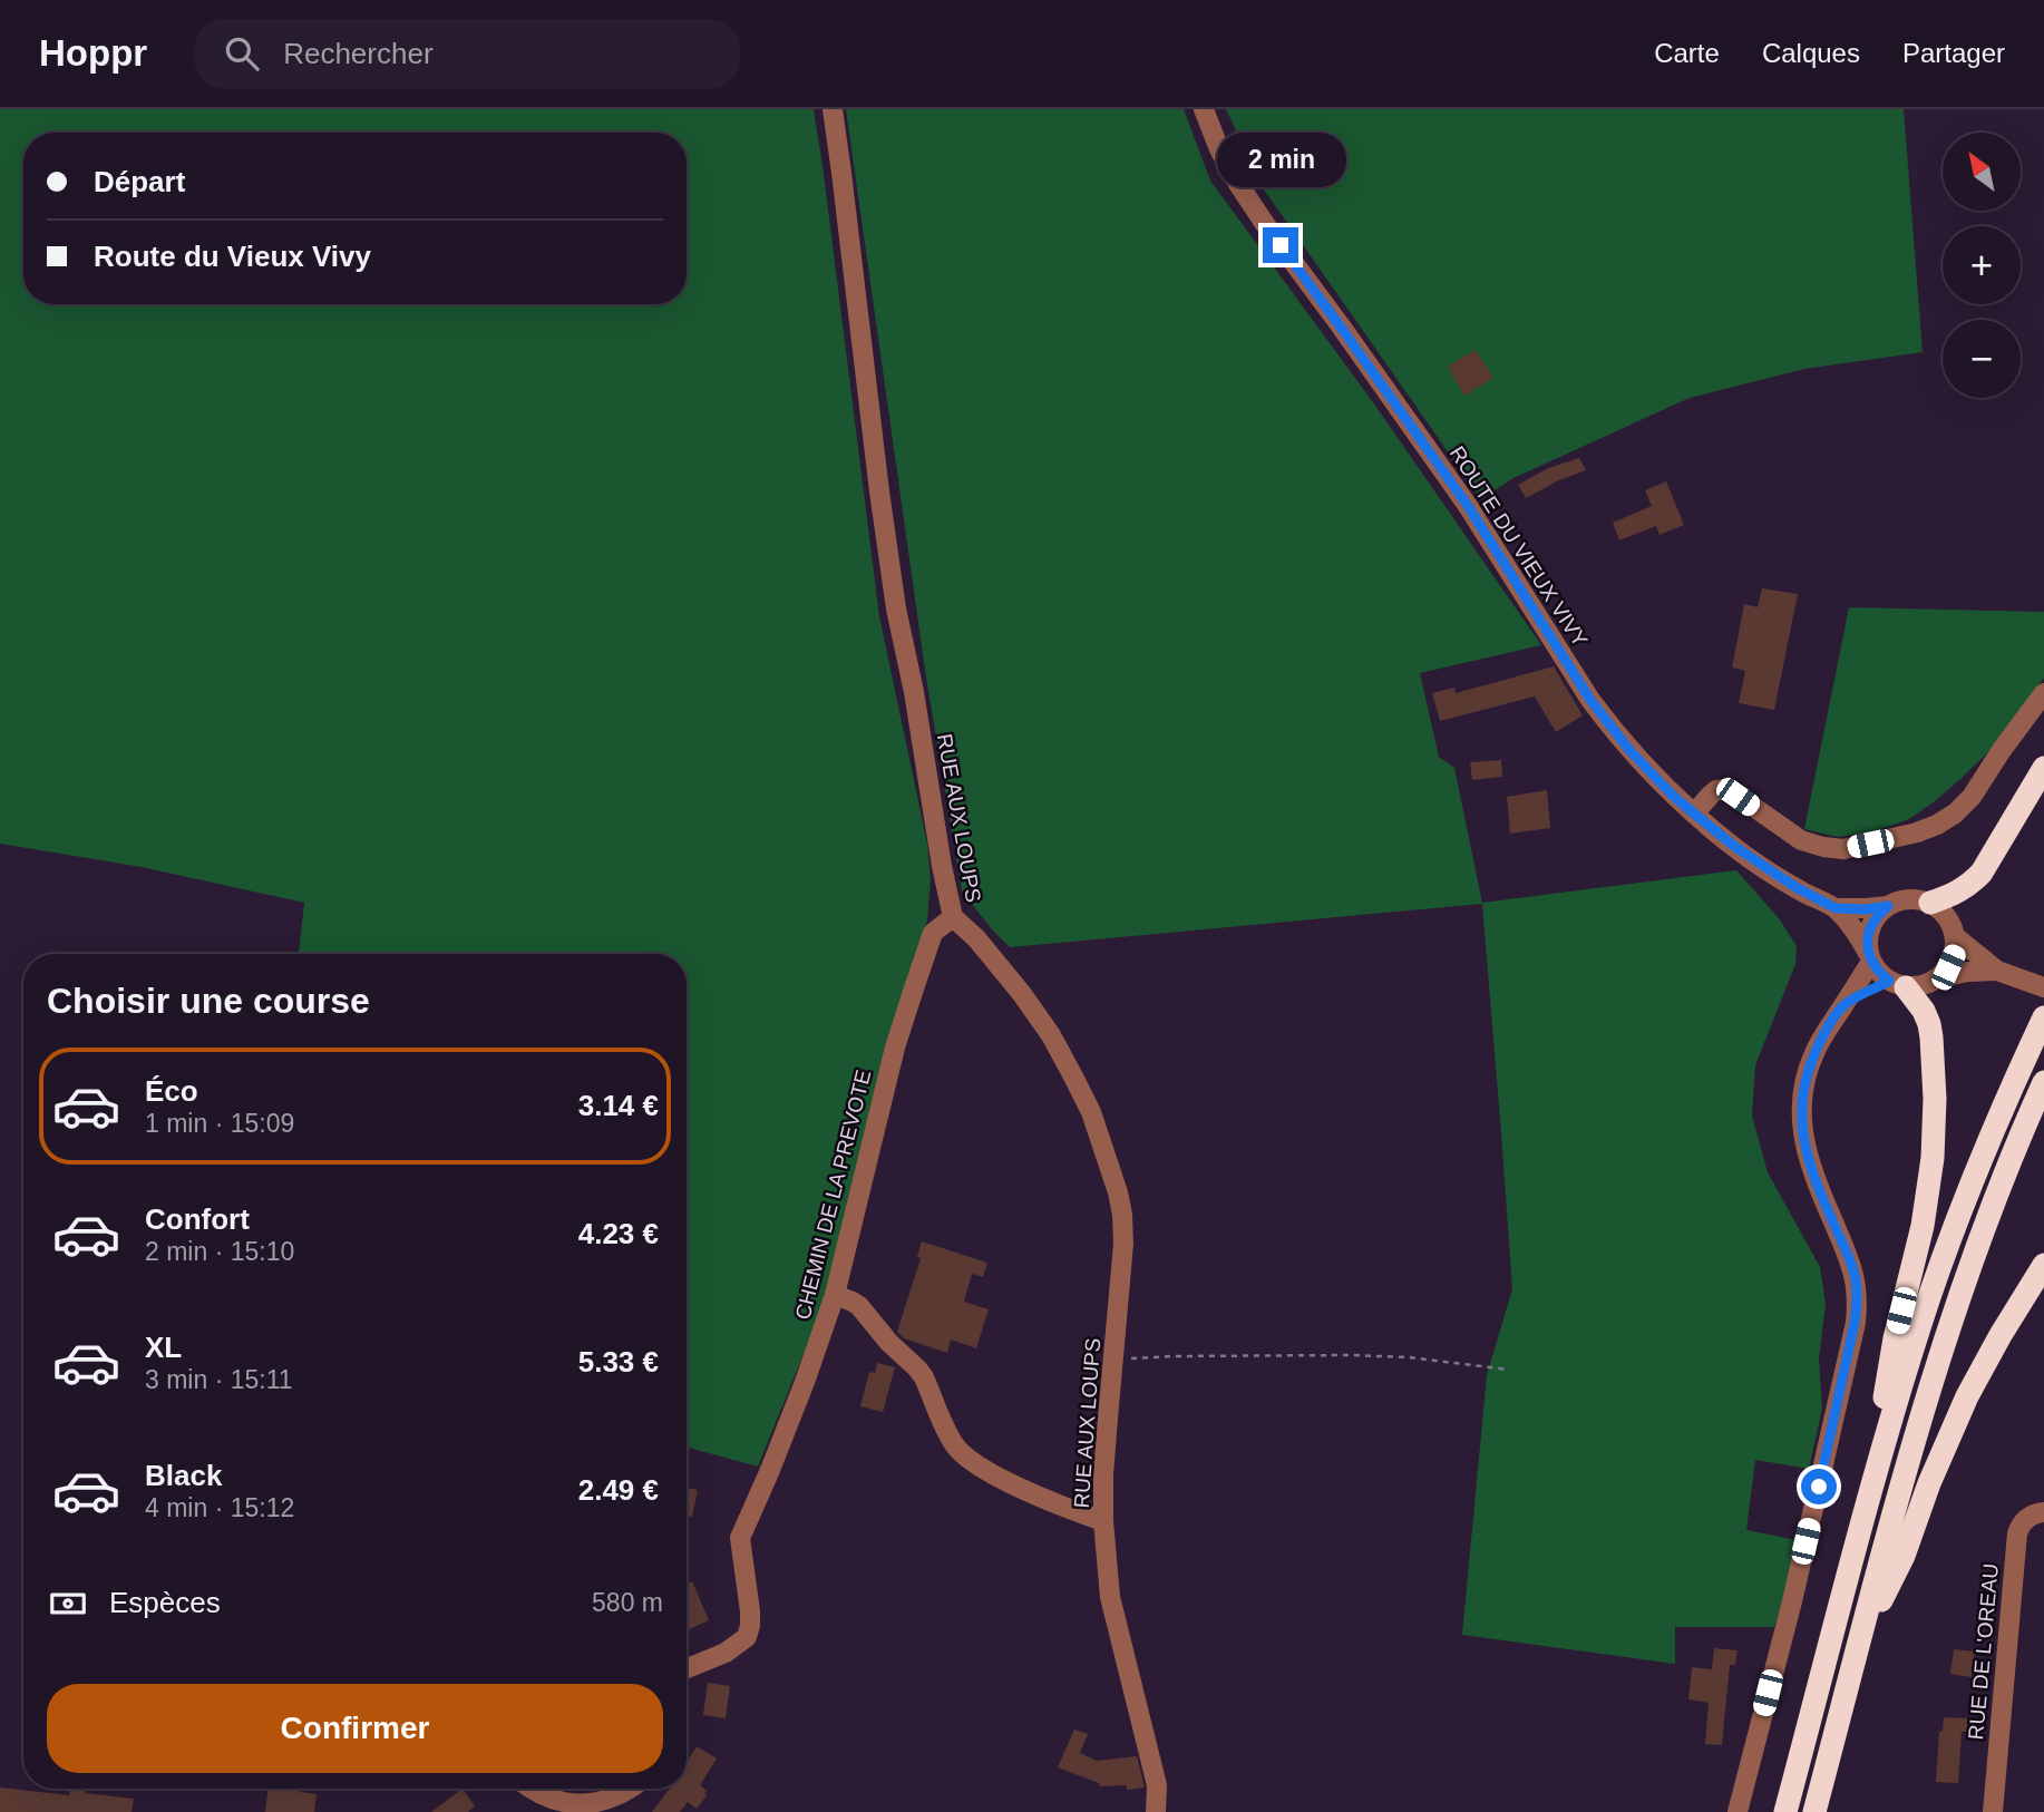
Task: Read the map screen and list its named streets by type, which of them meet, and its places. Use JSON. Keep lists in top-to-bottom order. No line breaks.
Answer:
{"streets":{"street":["ROUTE DU VIEUX VIVY","RUE AUX LOUPS","CHEMIN DE LA PREVOTE","RUE DE L'OREAU"]},"crossings":[["RUE AUX LOUPS","CHEMIN DE LA PREVOTE"]],"north":"top left","page":{"header":"Hoppr","search":"Rechercher","nav":["Carte","Calques","Partager"],"map_buttons":["+","−"],"bubble":"2 min","banner":["Départ","Route du Vieux Vivy"],"heading":"Choisir une course","list":[{"name":"Éco","note":"1 min · 15:09","value":"3.14 €"},{"name":"Confort","note":"2 min · 15:10","value":"4.23 €"},{"name":"XL","note":"3 min · 15:11","value":"5.33 €"},{"name":"Black","note":"4 min · 15:12","value":"2.49 €"}],"pay":["Espèces","580 m"],"buttons":"Confirmer"}}
